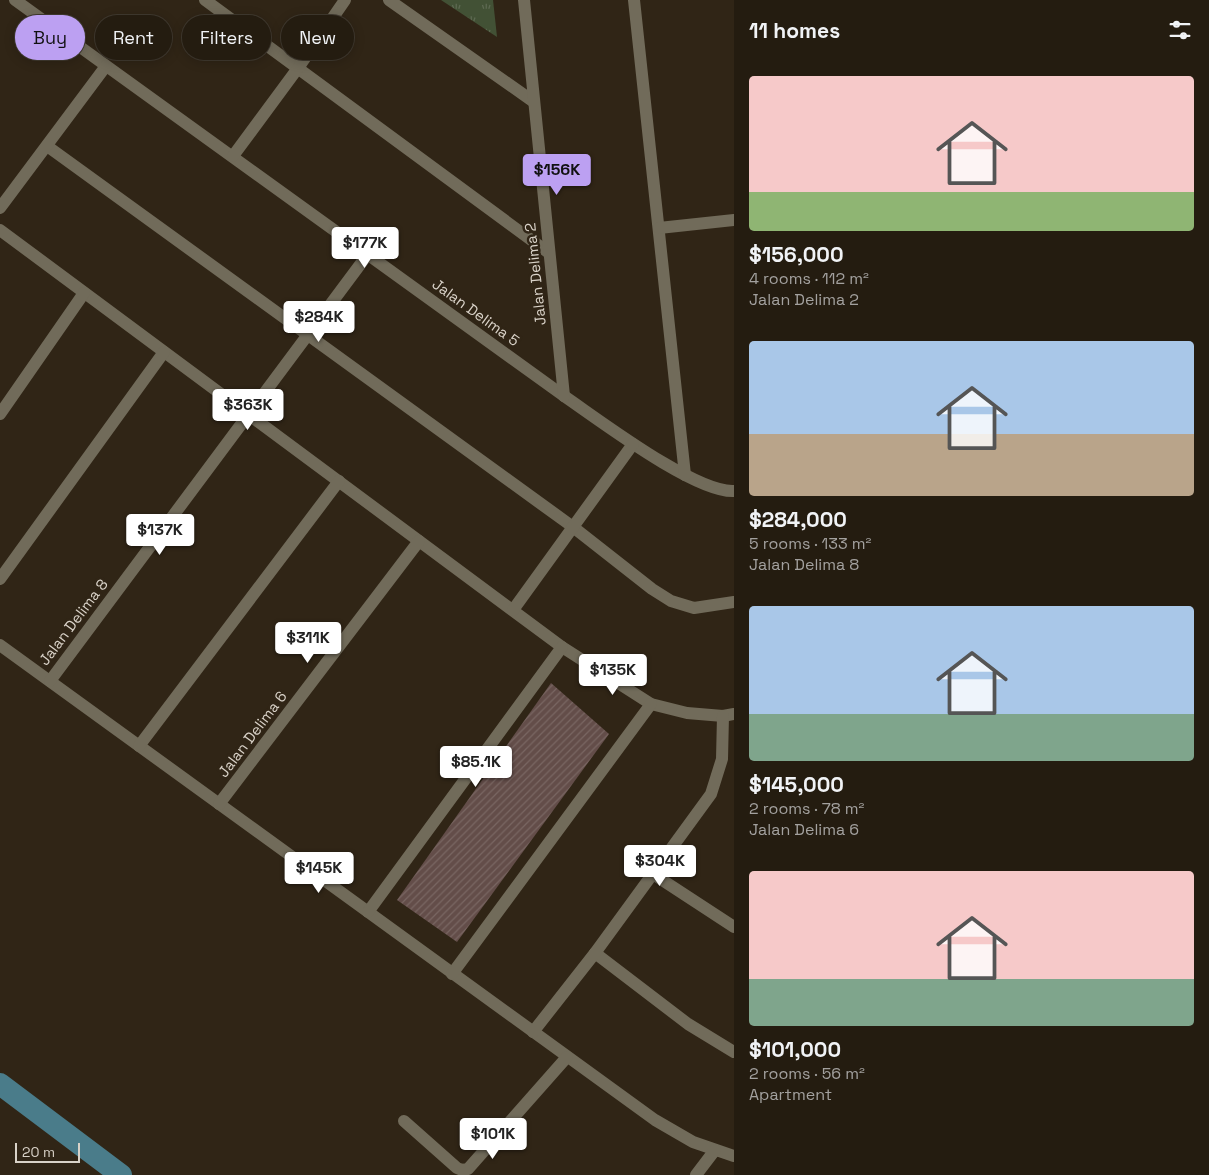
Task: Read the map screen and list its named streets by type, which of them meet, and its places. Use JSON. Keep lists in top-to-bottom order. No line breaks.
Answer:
{"streets":{"street":["Jalan Delima 2","Jalan Delima 5","Jalan Delima 8","Jalan Delima 6"]},"crossings":[["Jalan Delima 2","Jalan Delima 5"],["Jalan Delima 5","Jalan Delima 8"]],"scale_bar":"20 m","page":{"heading":"11 homes","chip":["Buy","Rent","Filters","New"],"list":[{"name":"$156,000","note":"4 rooms · 112 m² · Jalan Delima 2"},{"name":"$284,000","note":"5 rooms · 133 m² · Jalan Delima 8"},{"name":"$145,000","note":"2 rooms · 78 m² · Jalan Delima 6"},{"name":"$101,000","note":"2 rooms · 56 m² · Apartment"}],"price":["$156K","$177K","$284K","$363K","$137K","$311K","$135K","$85.1K","$304K","$145K","$101K"],"scale":"20 m"}}
